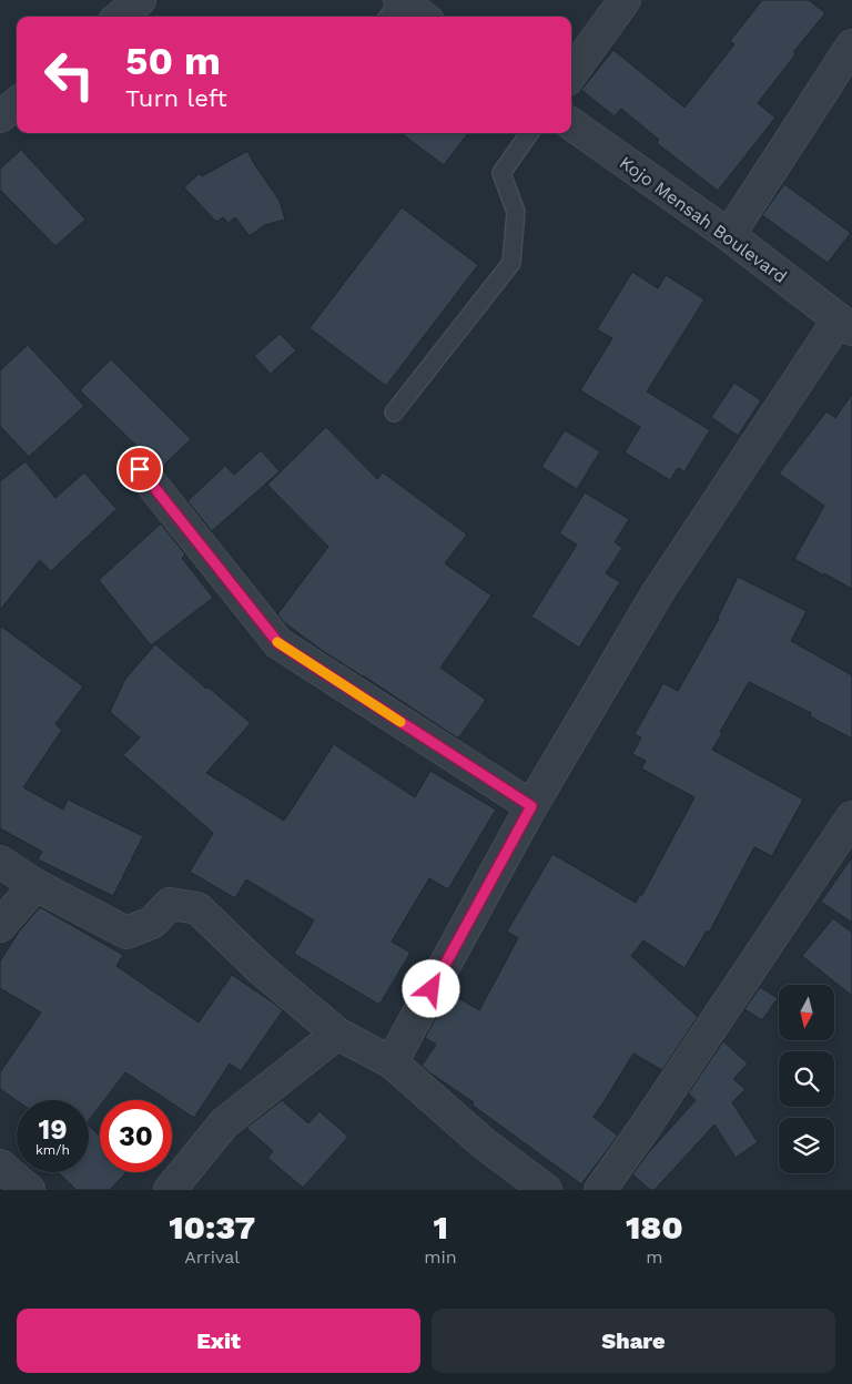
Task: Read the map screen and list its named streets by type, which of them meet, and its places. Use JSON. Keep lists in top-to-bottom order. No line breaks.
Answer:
{"streets":{"street":["Kojo Mensah Boulevard"]},"north":"bottom","page":{"turn":["50 m","Turn left"],"speed":"19 km/h","limit":"30","eta":["10:37","Arrival","1","min","180","m"],"buttons":["Exit","Share"]}}
